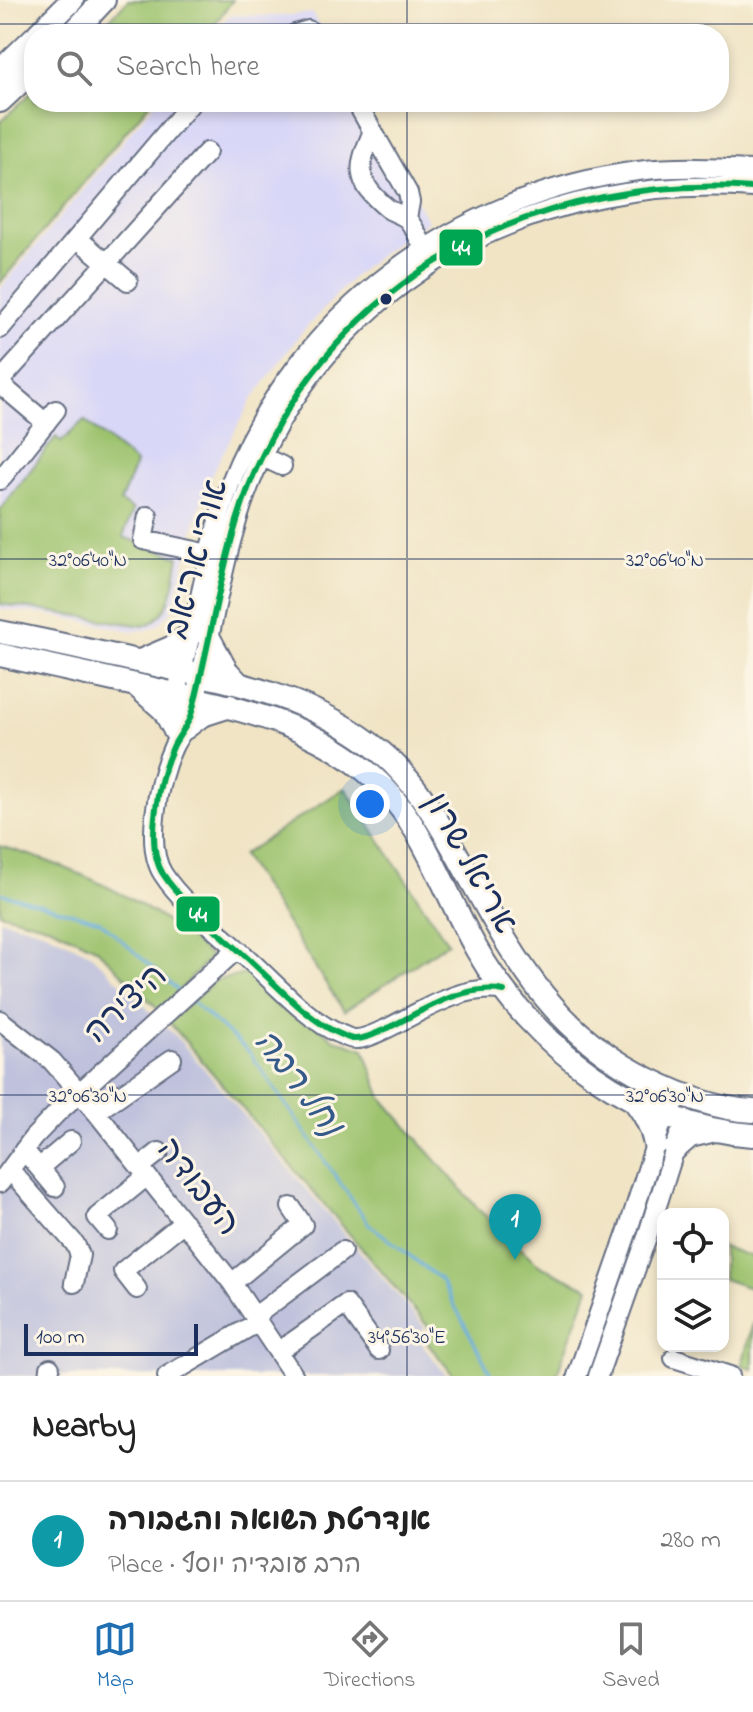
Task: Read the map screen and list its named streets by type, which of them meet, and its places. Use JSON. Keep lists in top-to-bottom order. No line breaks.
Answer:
{"streets":{"main road":["אריאל שרון"],"street":["אורי אריאב","היצירה","העבודה"]},"crossings":[["אורי אריאב","אריאל שרון"],["אורי אריאב","היצירה"],["היצירה","העבודה"]],"water":["נחל רבה"],"lines":["transit line 44"],"scale_bar":"100 m","page":{"search":"Search here","pins":"1","scale":"100 m","heading":"Nearby","list":[{"mark":"1","name":"אנדרטת השואה והגבורה","note":"Place · הרב עובדיה יוסף","value":"280 m"}],"nav":["Map","Directions","Saved"]},"coordinates":["32°06'40\"N","32°06'30\"N","34°56'30\"E"]}
